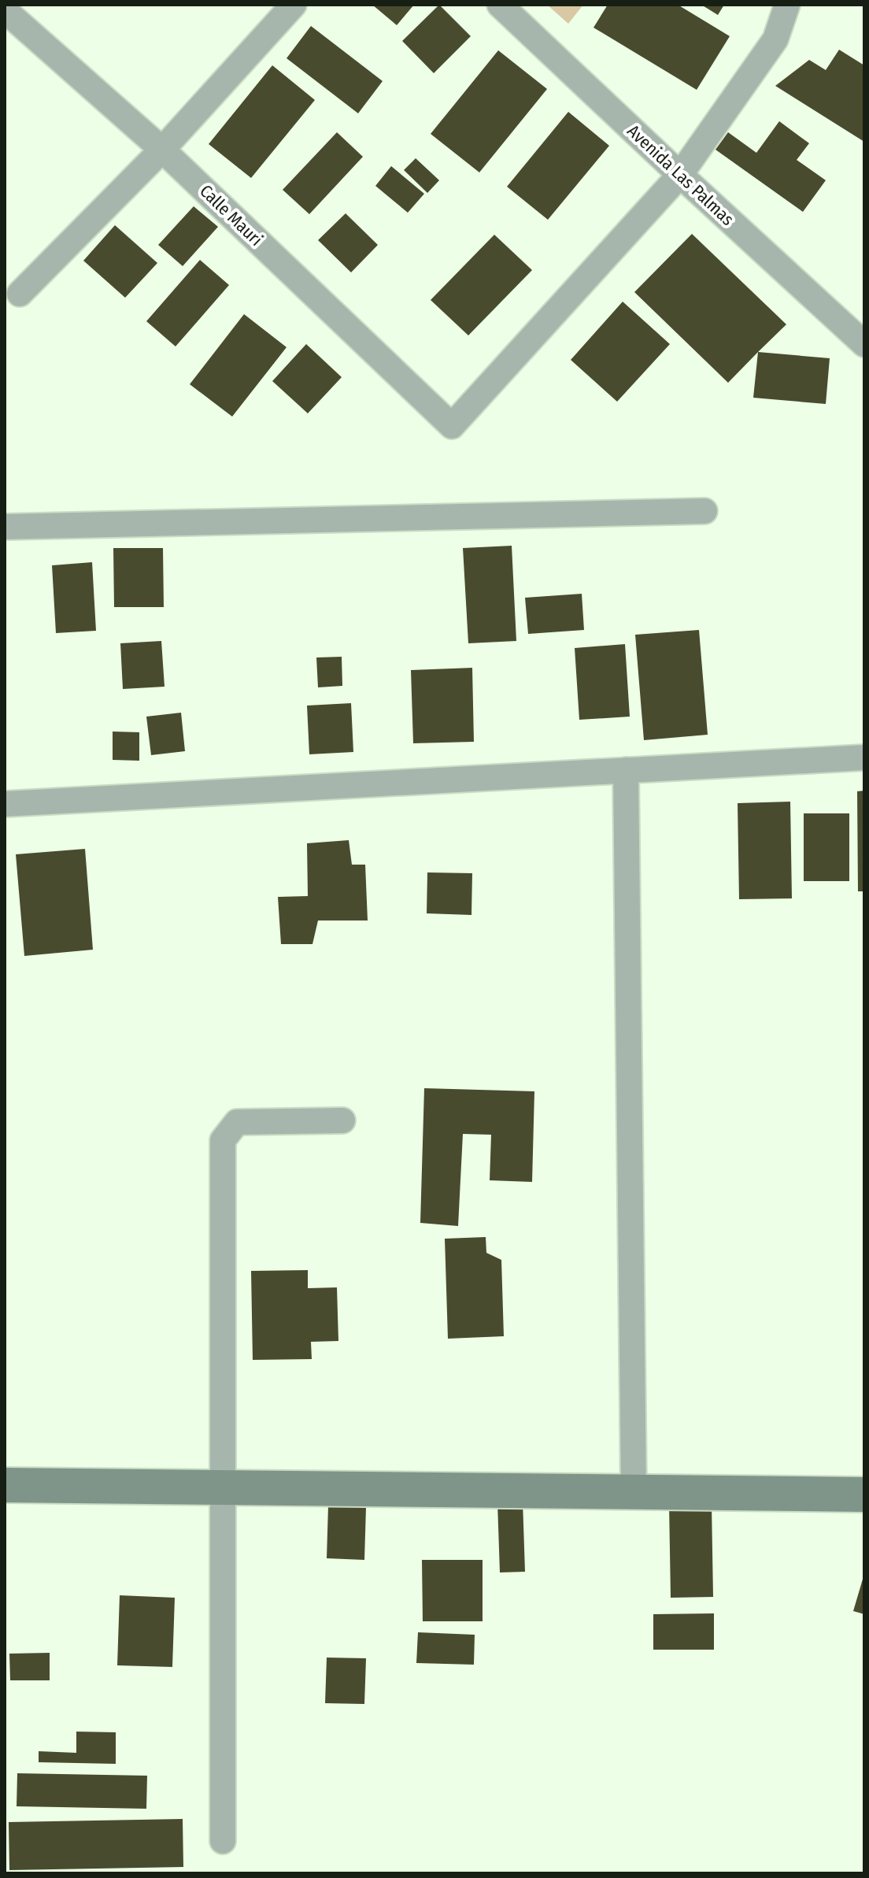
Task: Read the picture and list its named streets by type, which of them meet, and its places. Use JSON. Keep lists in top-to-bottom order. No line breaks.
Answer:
{"streets":{"street":["Avenida Las Palmas","Calle Mauri"]},"crossings":[["Avenida Las Palmas","Calle Mauri"]]}
